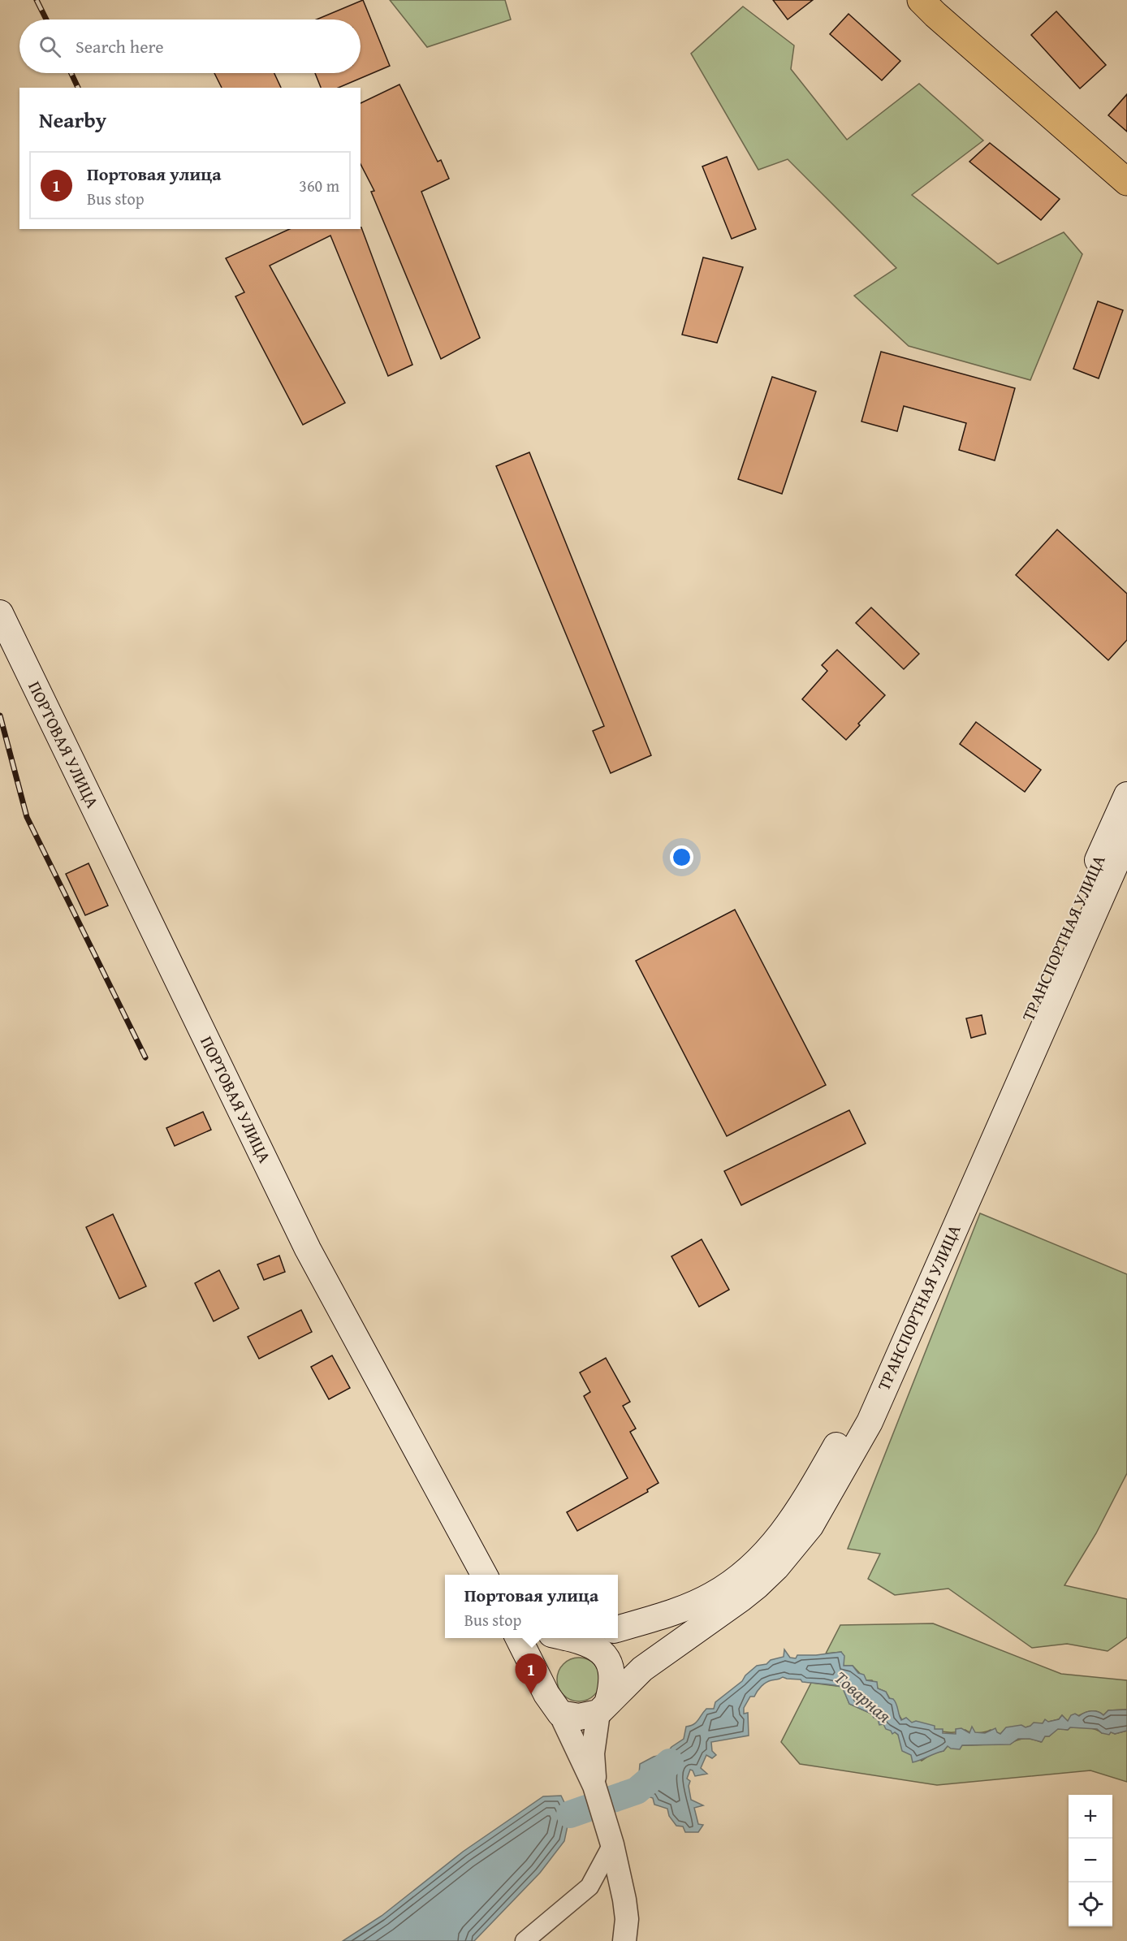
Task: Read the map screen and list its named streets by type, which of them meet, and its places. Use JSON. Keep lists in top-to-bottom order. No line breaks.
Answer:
{"streets":{"main road":["ПОРТОВАЯ УЛИЦА","ТРАНСПОРТНАЯ УЛИЦА"]},"water":["Товарная"],"page":{"search":"Search here","heading":"Nearby","list":[{"mark":"1","name":"Портовая улица","note":"Bus stop","value":"360 m"}],"popup":["Портовая улица","Bus stop"],"pins":"1","map_buttons":["+","−"]}}
